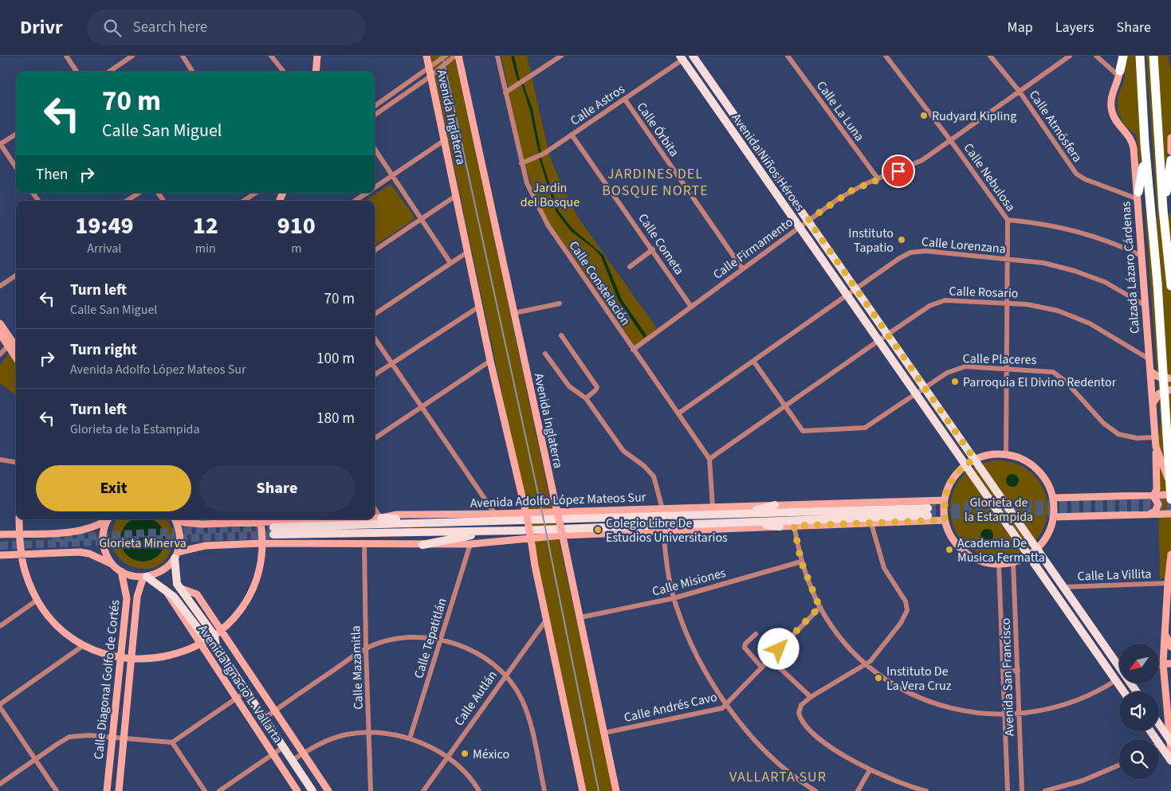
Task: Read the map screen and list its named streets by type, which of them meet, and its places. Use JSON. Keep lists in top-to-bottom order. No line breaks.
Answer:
{"streets":{"highway":["Calzada Lázaro Cárdenas"],"main road":["Avenida Niños Héroes","Avenida Adolfo López Mateos Sur","Avenida Ignacio L. Vallarta"],"street":["Calle Astros","Calle La Luna","Avenida Inglaterra","Calle Atmósfera","Calle Órbita","Calle Nebulosa","Calle Cometa","Calle Lorenzana","Calle Firmamento","Calle Constelación","Calle Rosario","Calle Placeres","Calle La Villita","Calle Misiones","Calle Tepatitlán","Calle Mazamitla","Avenida San Francisco","Calle Diagonal Golfo de Cortés","Calle Autlán","Calle Andrés Cavo"]},"crossings":[["Calle Astros","Calle Órbita"],["Calle Astros","Avenida Niños Héroes"],["Calle Astros","Calle Cometa"],["Calle Astros","Calle Constelación"],["Calle La Luna","Calle Firmamento"],["Avenida Inglaterra","Avenida Adolfo López Mateos Sur"],["Avenida Inglaterra","Calle Misiones"],["Avenida Inglaterra","Calle Autlán"],["Avenida Inglaterra","Calle Andrés Cavo"],["Calle Atmósfera","Calle Firmamento"],["Calle Atmósfera","Calzada Lázaro Cárdenas"],["Calle Órbita","Calle Firmamento"],["Avenida Niños Héroes","Calle Lorenzana"],["Avenida Niños Héroes","Calle Firmamento"],["Avenida Niños Héroes","Calle Rosario"],["Avenida Niños Héroes","Calle Placeres"],["Calle Nebulosa","Calle Lorenzana"],["Calle Nebulosa","Calle Firmamento"],["Calle Nebulosa","Calle Rosario"],["Calle Nebulosa","Calle Placeres"],["Calle Cometa","Calle Firmamento"],["Calle Lorenzana","Calzada Lázaro Cárdenas"],["Calle Lorenzana","Calle Constelación"],["Calle Lorenzana","Calle Placeres"],["Calle Firmamento","Calle Constelación"],["Calzada Lázaro Cárdenas","Calle Rosario"],["Calzada Lázaro Cárdenas","Calle Placeres"],["Calle Constelación","Calle Rosario"],["Calle Constelación","Avenida Adolfo López Mateos Sur"],["Calle Rosario","Calle Placeres"],["Calle Diagonal Golfo de Cortés","Avenida Ignacio L. Vallarta"]],"districts":["JARDINES DEL BOSQUE NORTE","VALLARTA SUR"],"parks":["Jardin del Bosque","Glorieta de la Estampida","Glorieta Minerva"],"places":["Rudyard Kipling","Instituto Tapatio","Parroquia El Divino Redentor","Colegio Libre De Estudios Universitarios","Academia De Musica Fermatta","Instituto De La Vera Cruz","México"],"north":"bottom left","page":{"header":"Drivr","search":"Search here","nav":["Map","Layers","Share"],"turn":["70 m","Calle San Miguel"],"then":"Then","eta":["19:49","Arrival","12","min","910","m"],"list":[{"name":"Turn left","note":"Calle San Miguel","value":"70 m"},{"name":"Turn right","note":"Avenida Adolfo López Mateos Sur","value":"100 m"},{"name":"Turn left","note":"Glorieta de la Estampida","value":"180 m"}],"buttons":["Exit","Share"]}}
